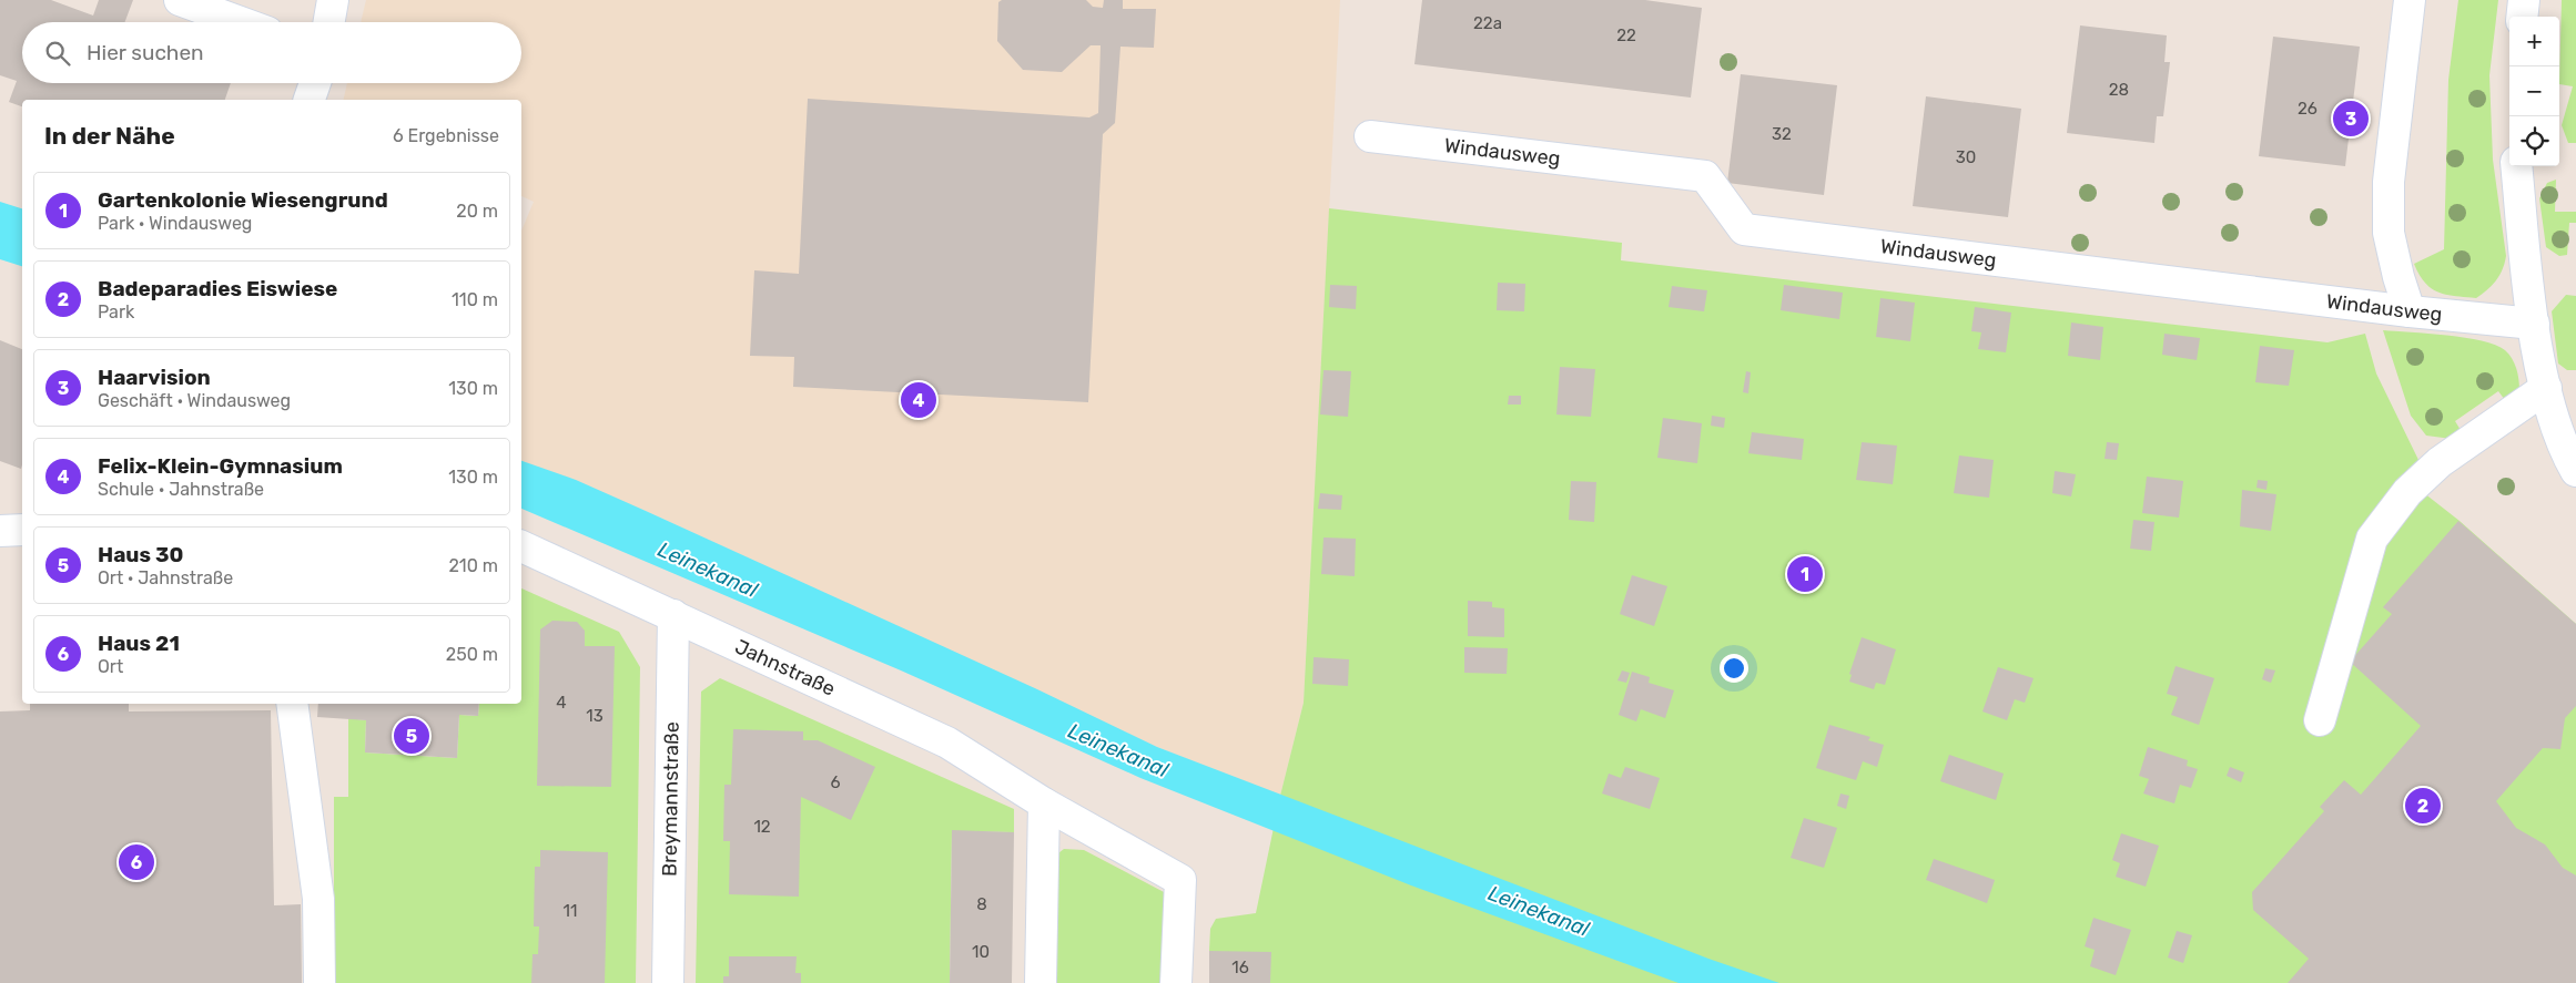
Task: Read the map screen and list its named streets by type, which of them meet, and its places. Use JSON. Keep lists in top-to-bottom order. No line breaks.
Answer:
{"streets":{"street":["Windausweg","Jahnstraße","Breymannstraße"]},"crossings":[["Jahnstraße","Breymannstraße"]],"water":["Leinekanal"],"house_numbers":["22a","22","28","26","32","30","4","13","6","12","8","11","10","16"],"page":{"map_buttons":["+","−"],"search":"Hier suchen","pins":["3","4","1","5","2","6"],"heading":["In der Nähe","6 Ergebnisse"],"list":[{"mark":"1","name":"Gartenkolonie Wiesengrund","note":"Park · Windausweg","value":"20 m"},{"mark":"2","name":"Badeparadies Eiswiese","note":"Park","value":"110 m"},{"mark":"3","name":"Haarvision","note":"Geschäft · Windausweg","value":"130 m"},{"mark":"4","name":"Felix-Klein-Gymnasium","note":"Schule · Jahnstraße","value":"130 m"},{"mark":"5","name":"Haus 30","note":"Ort · Jahnstraße","value":"210 m"},{"mark":"6","name":"Haus 21","note":"Ort","value":"250 m"}]}}
